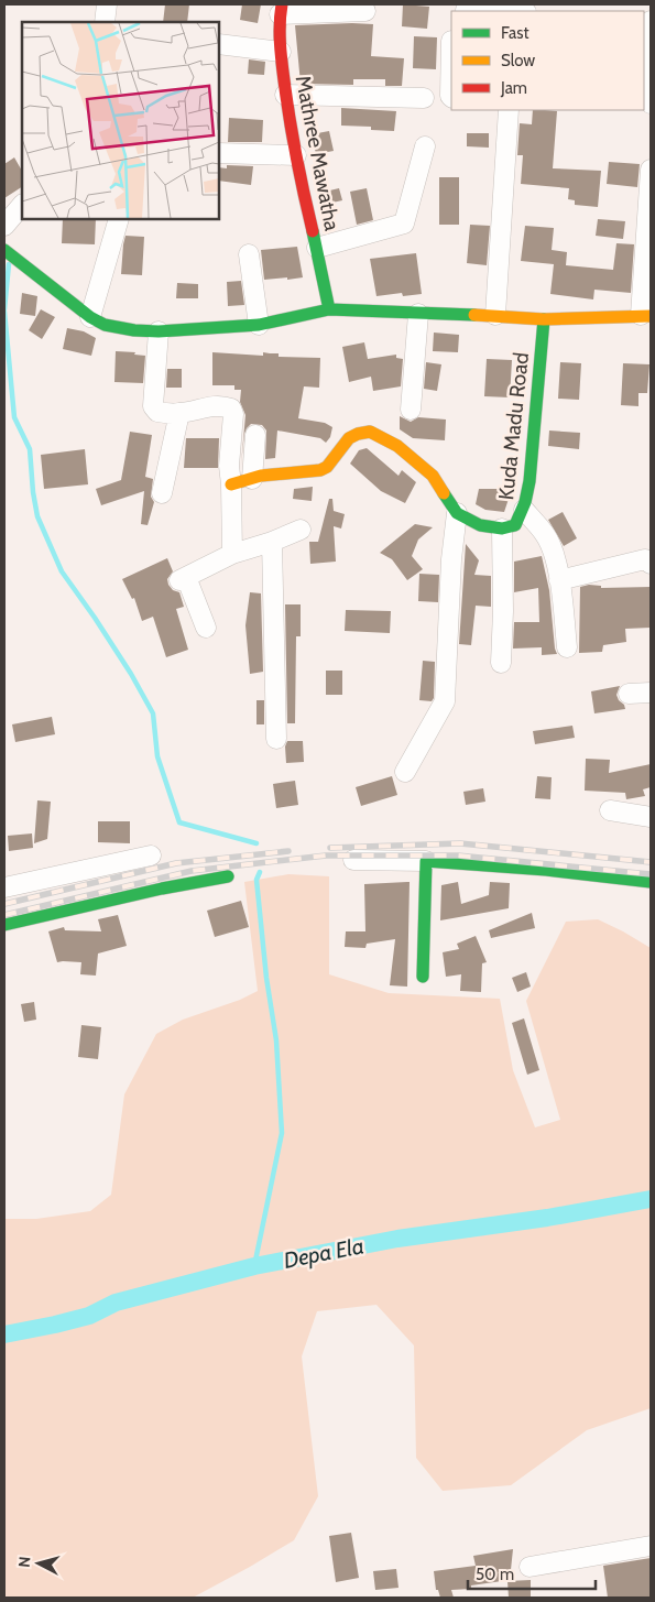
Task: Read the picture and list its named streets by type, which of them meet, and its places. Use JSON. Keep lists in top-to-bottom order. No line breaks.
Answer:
{"streets":{"street":["Mathree Mawatha","Kuda Madu Road"]},"water":["Depa Ela"],"legend":["Fast","Slow","Jam"],"scale_bar":"50 m","north":"left"}
